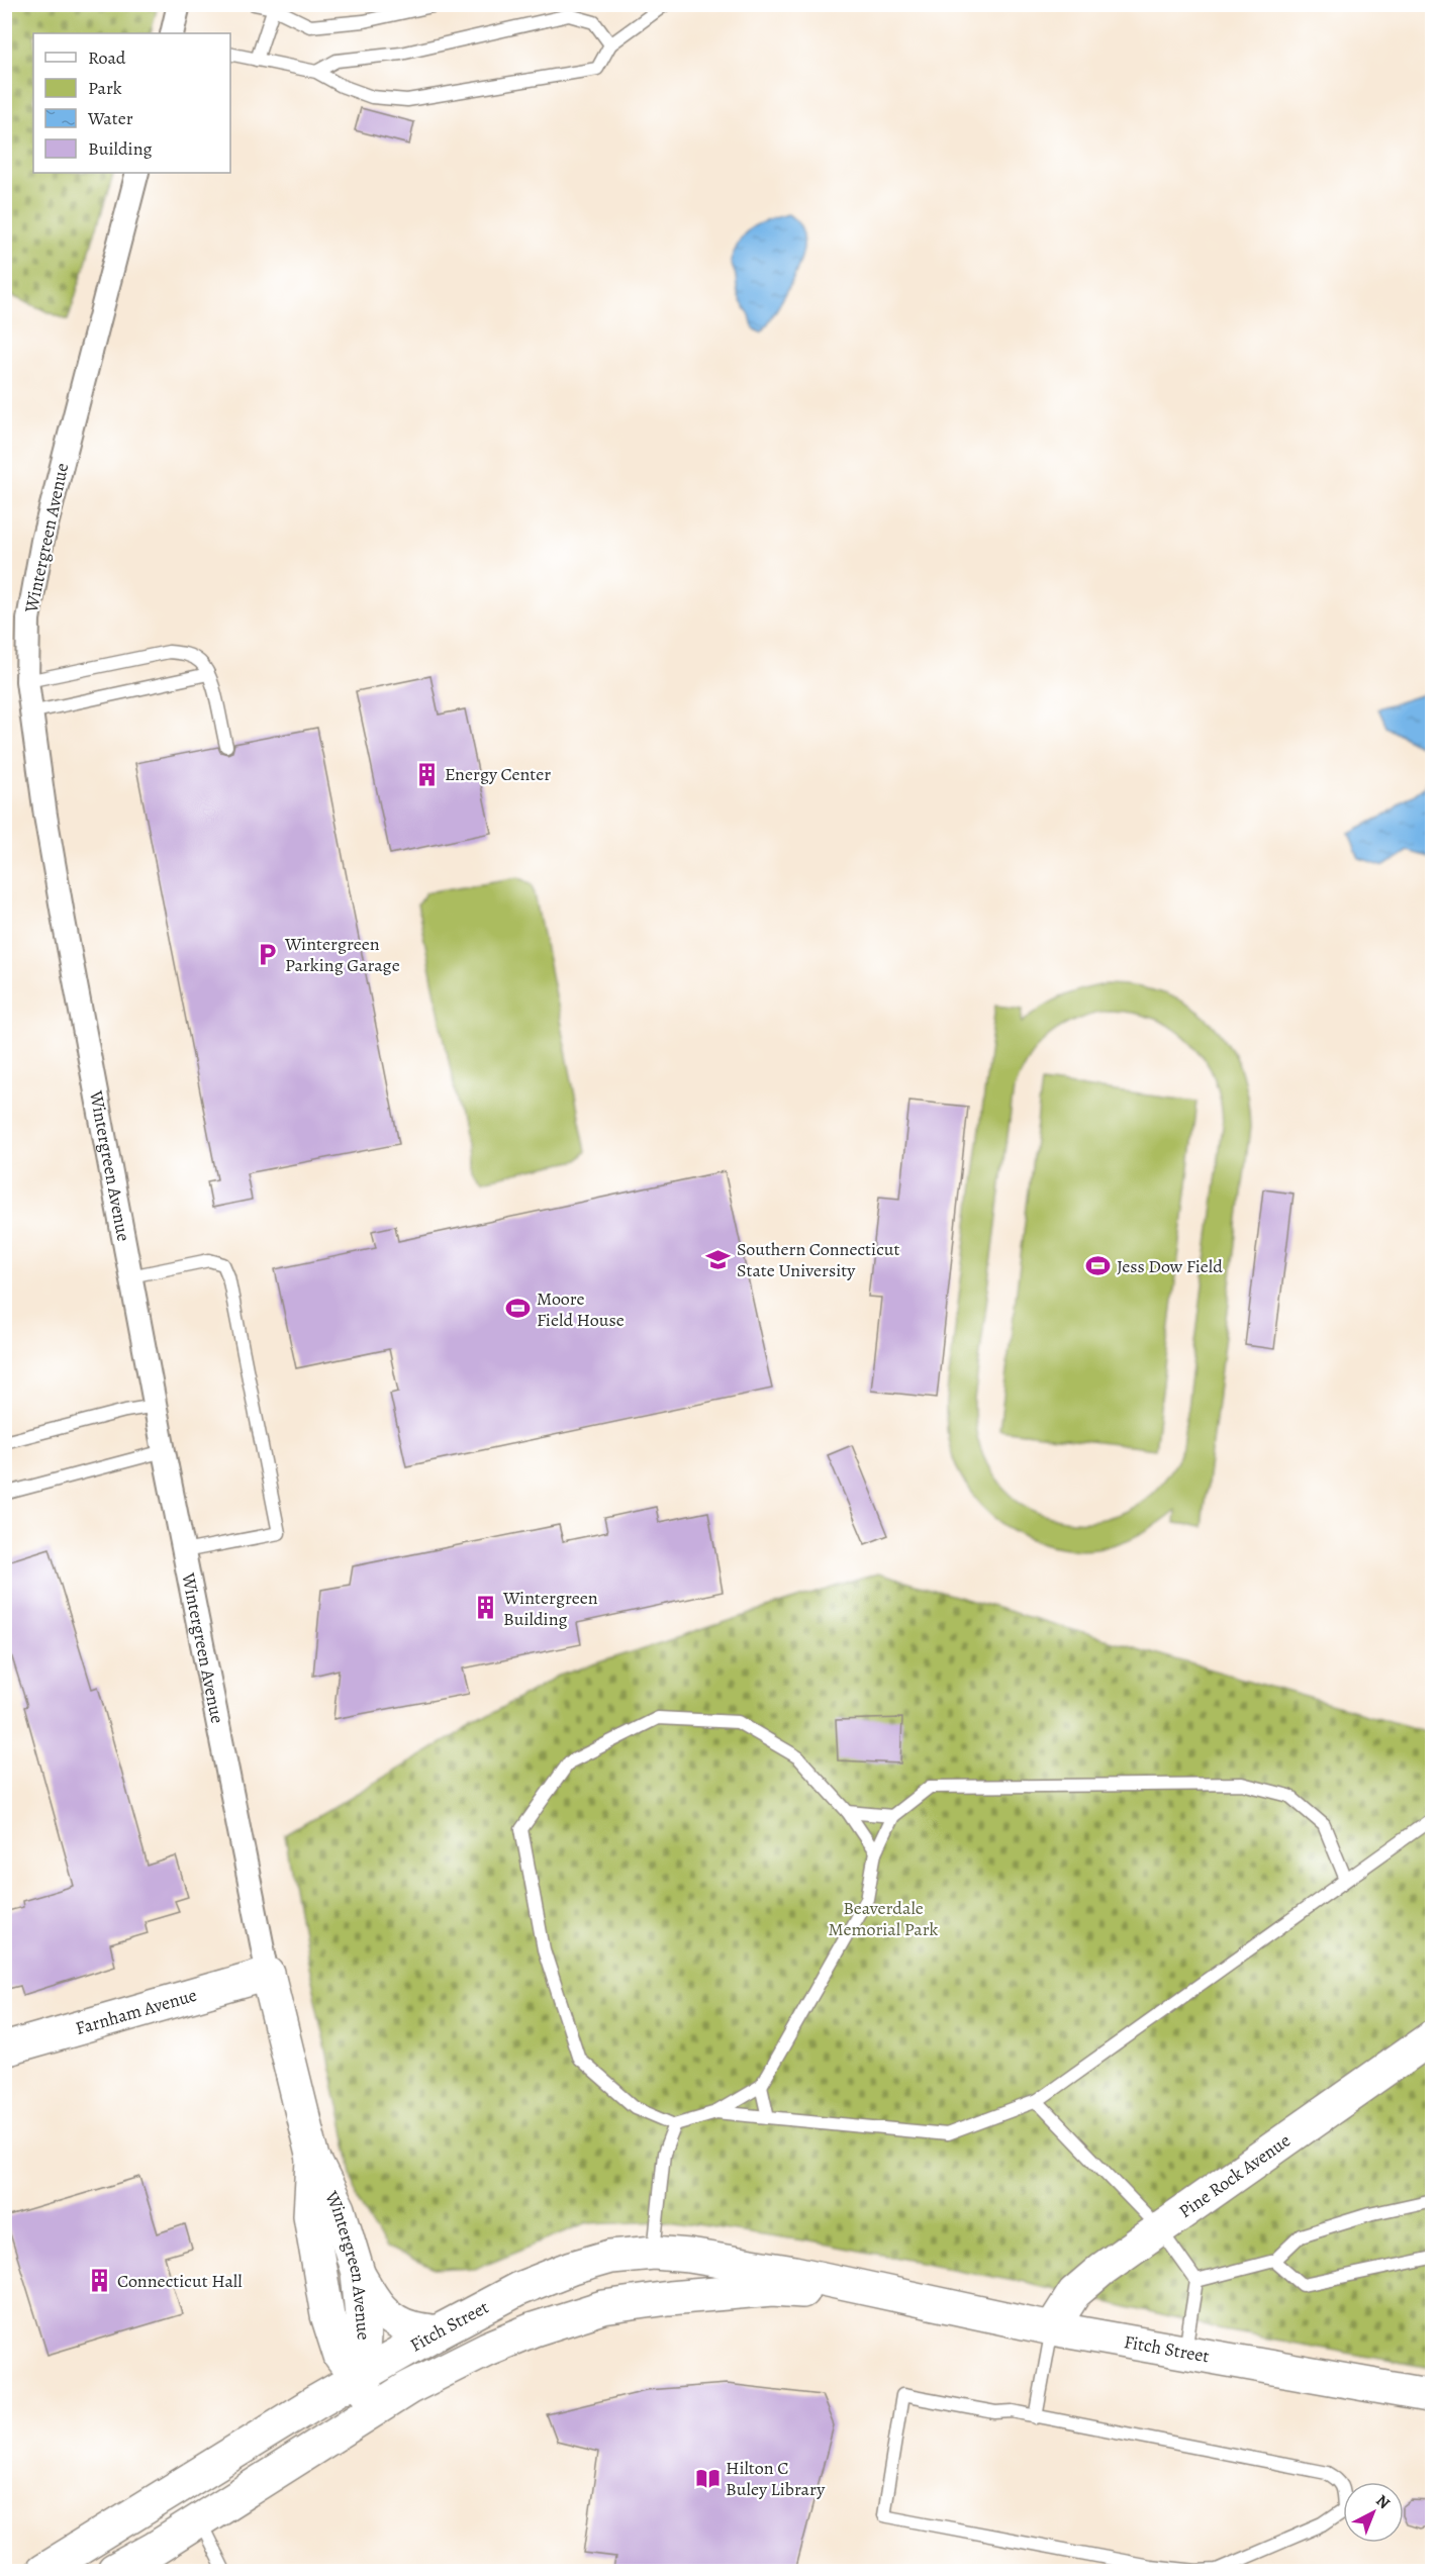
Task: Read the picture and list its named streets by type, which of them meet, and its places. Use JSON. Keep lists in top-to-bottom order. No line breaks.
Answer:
{"streets":{"main road":["Wintergreen Avenue","Farnham Avenue","Pine Rock Avenue","Fitch Street"]},"crossings":[["Wintergreen Avenue","Farnham Avenue"],["Wintergreen Avenue","Fitch Street"],["Pine Rock Avenue","Fitch Street"]],"parks":["Beaverdale Memorial Park"],"places":{"building":["Energy Center","Wintergreen Building","Connecticut Hall"],"parking":["Wintergreen Parking Garage"],"school or university":["Southern Connecticut State University"],"sports":["Jess Dow Field","Moore Field House"],"library":["Hilton C Buley Library"]},"legend":["Road","Park","Water","Building"],"north":"top right"}
